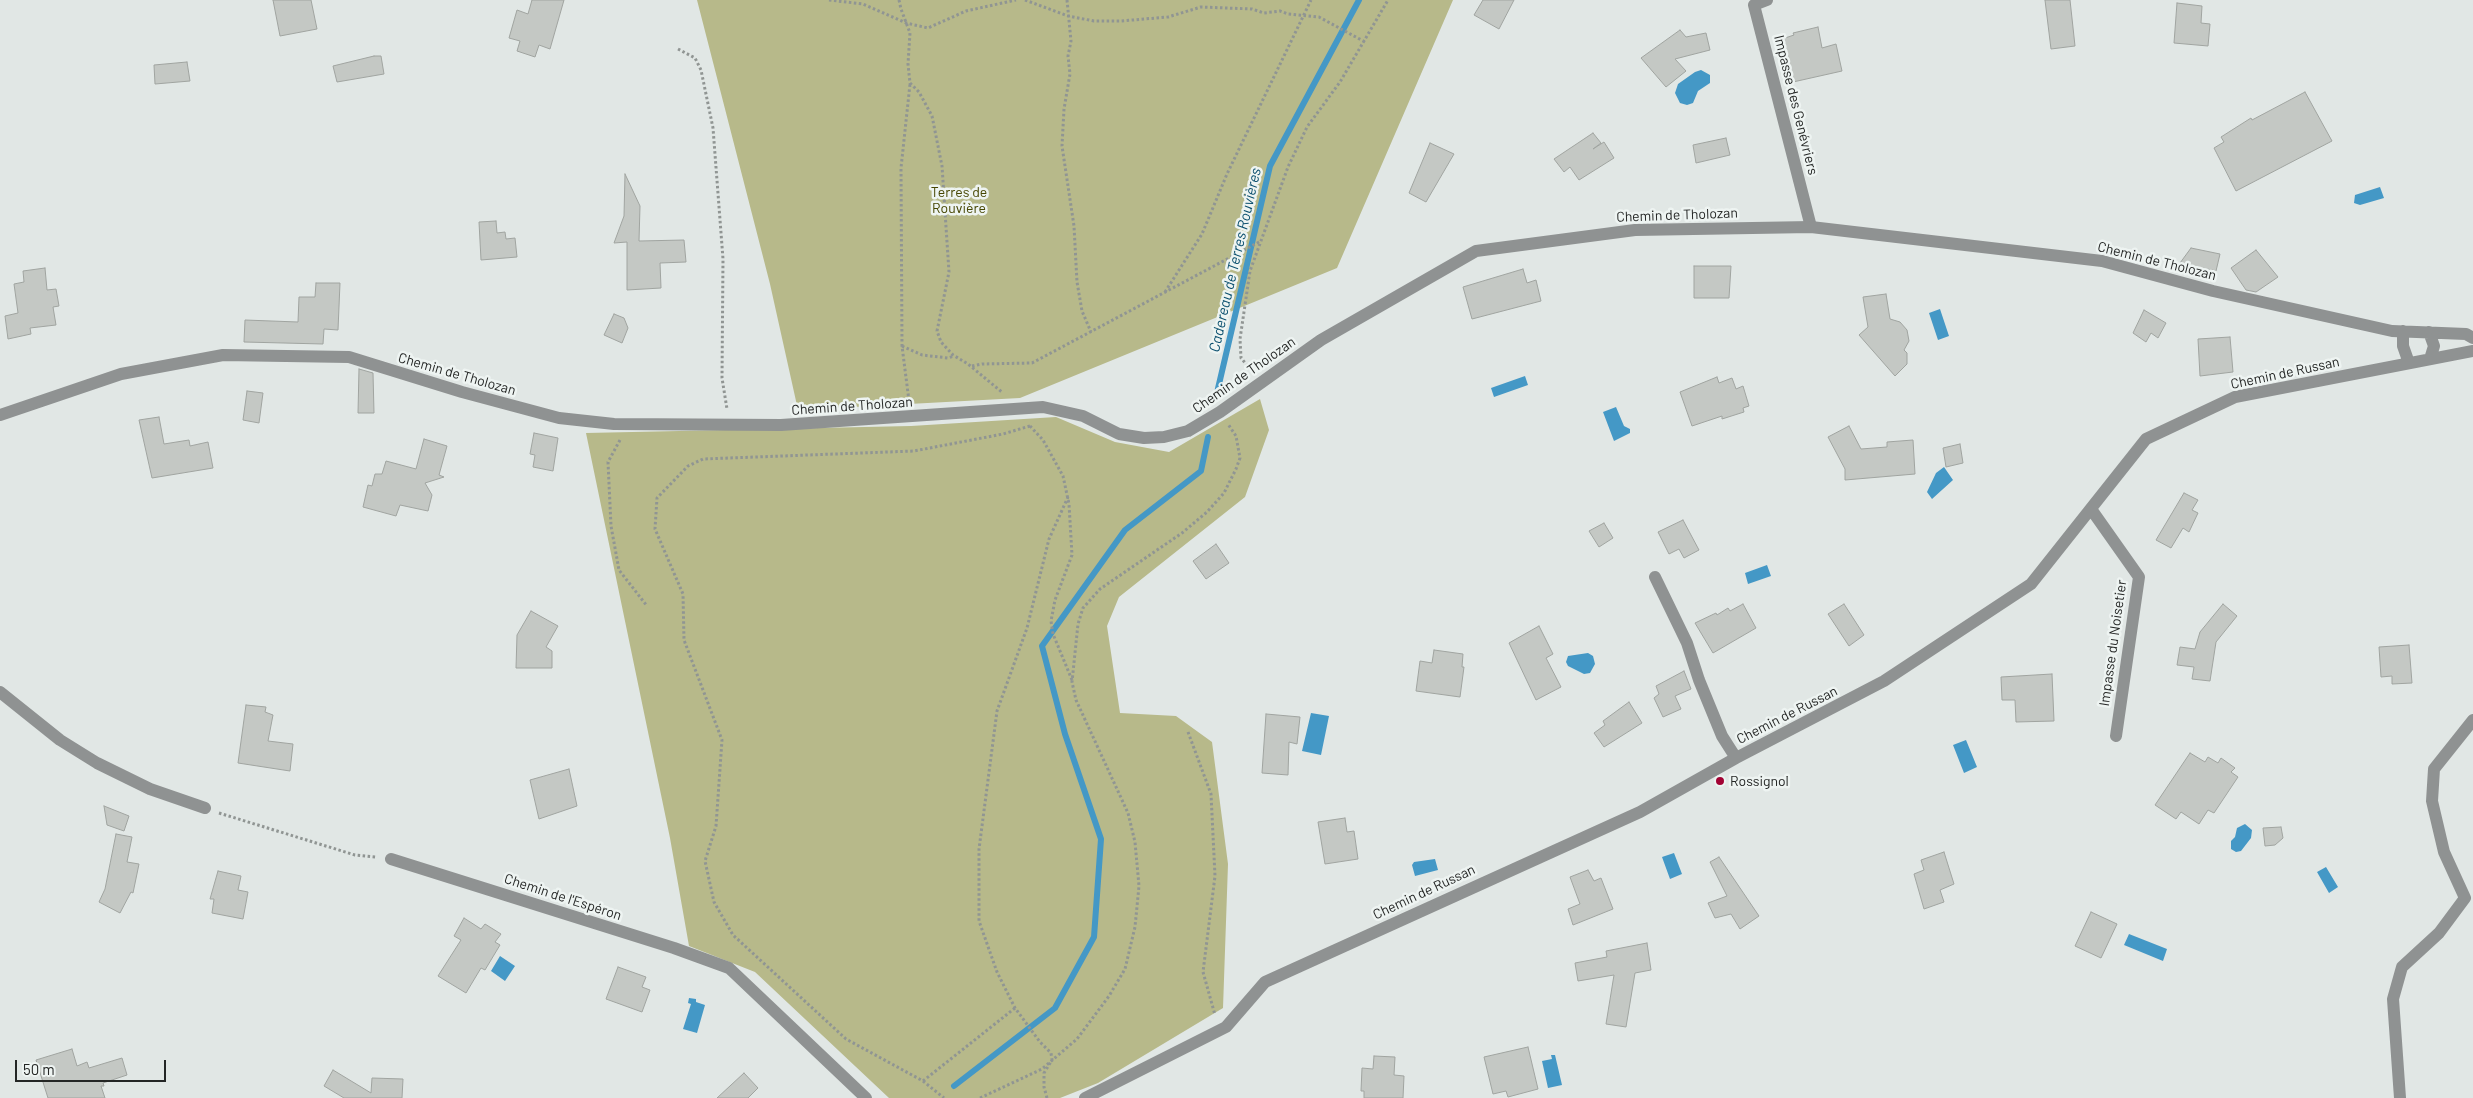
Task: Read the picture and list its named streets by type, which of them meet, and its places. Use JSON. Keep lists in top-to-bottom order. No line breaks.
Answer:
{"streets":{"street":["Impasse des Genévriers","Chemin de Tholozan","Chemin de Russan","Impasse du Noisetier","Chemin de l'Espéron"]},"crossings":[["Impasse des Genévriers","Chemin de Tholozan"],["Chemin de Russan","Impasse du Noisetier"]],"water":["Cadereau de Terres Rouvières"],"parks":["Terres de Rouvière"],"places":["Rossignol"],"scale_bar":"50 m"}
